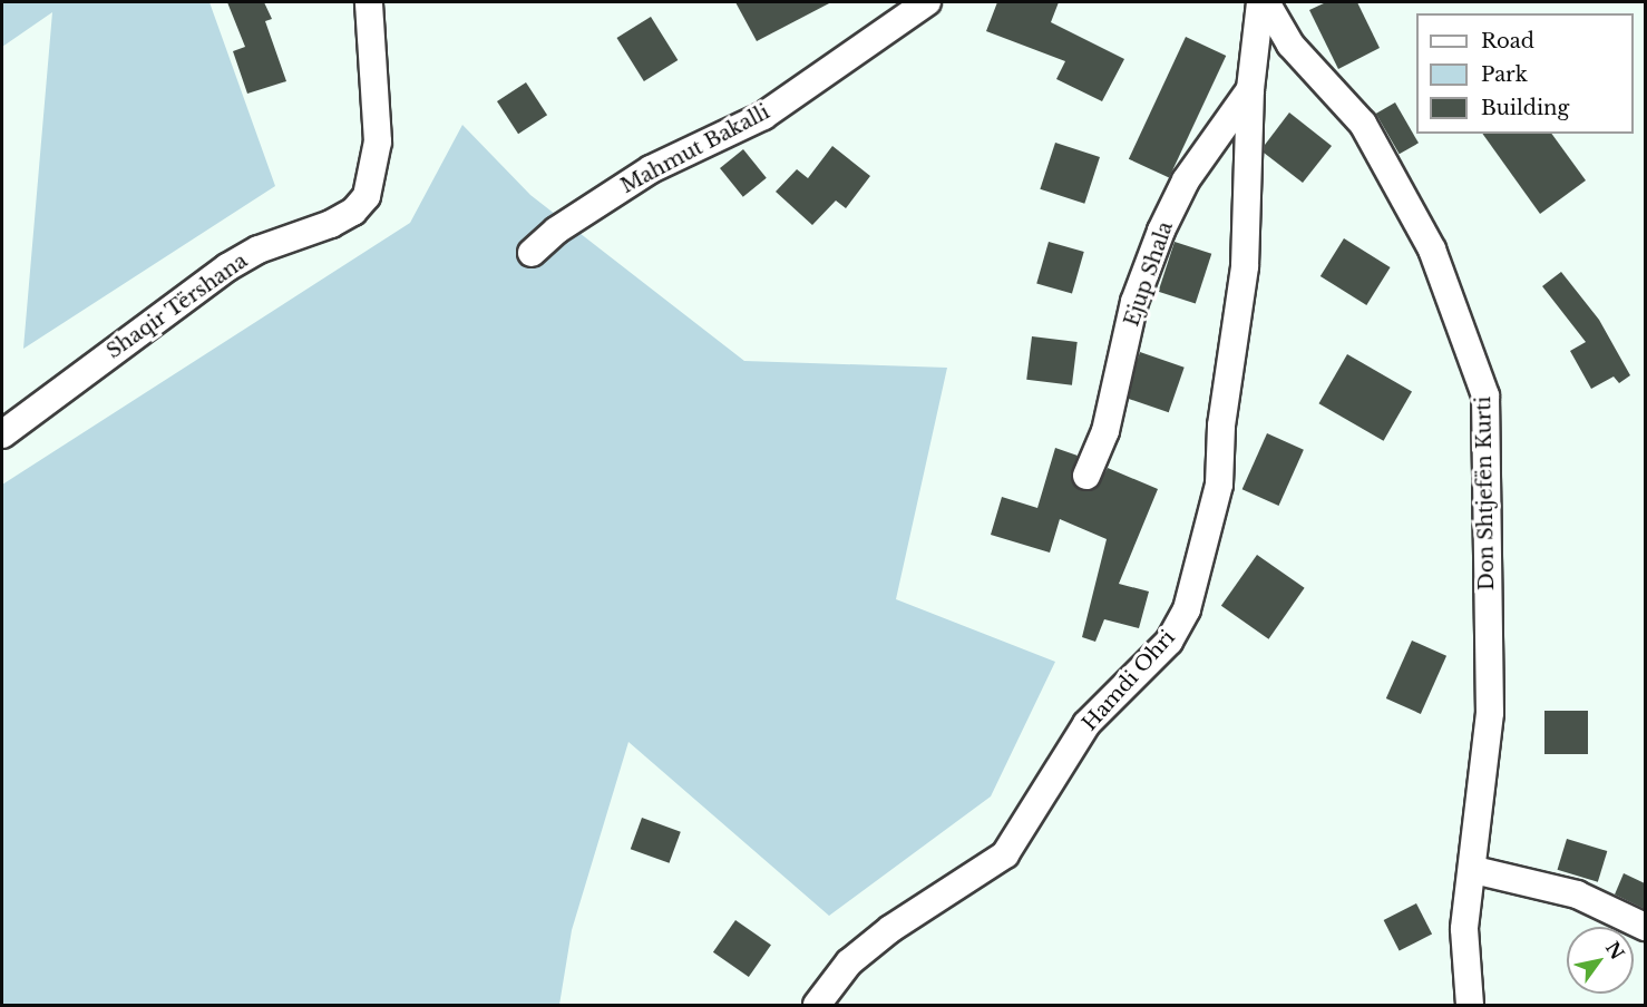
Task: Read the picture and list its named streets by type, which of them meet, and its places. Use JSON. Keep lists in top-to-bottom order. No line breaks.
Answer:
{"streets":{"street":["Mahmut Bakalli","Ejup Shala","Shaqir Tërshana","Don Shtjefën Kurti","Hamdi Ohri"]},"crossings":[["Ejup Shala","Don Shtjefën Kurti"],["Ejup Shala","Hamdi Ohri"],["Don Shtjefën Kurti","Hamdi Ohri"]],"legend":["Road","Park","Building"],"north":"top right"}
